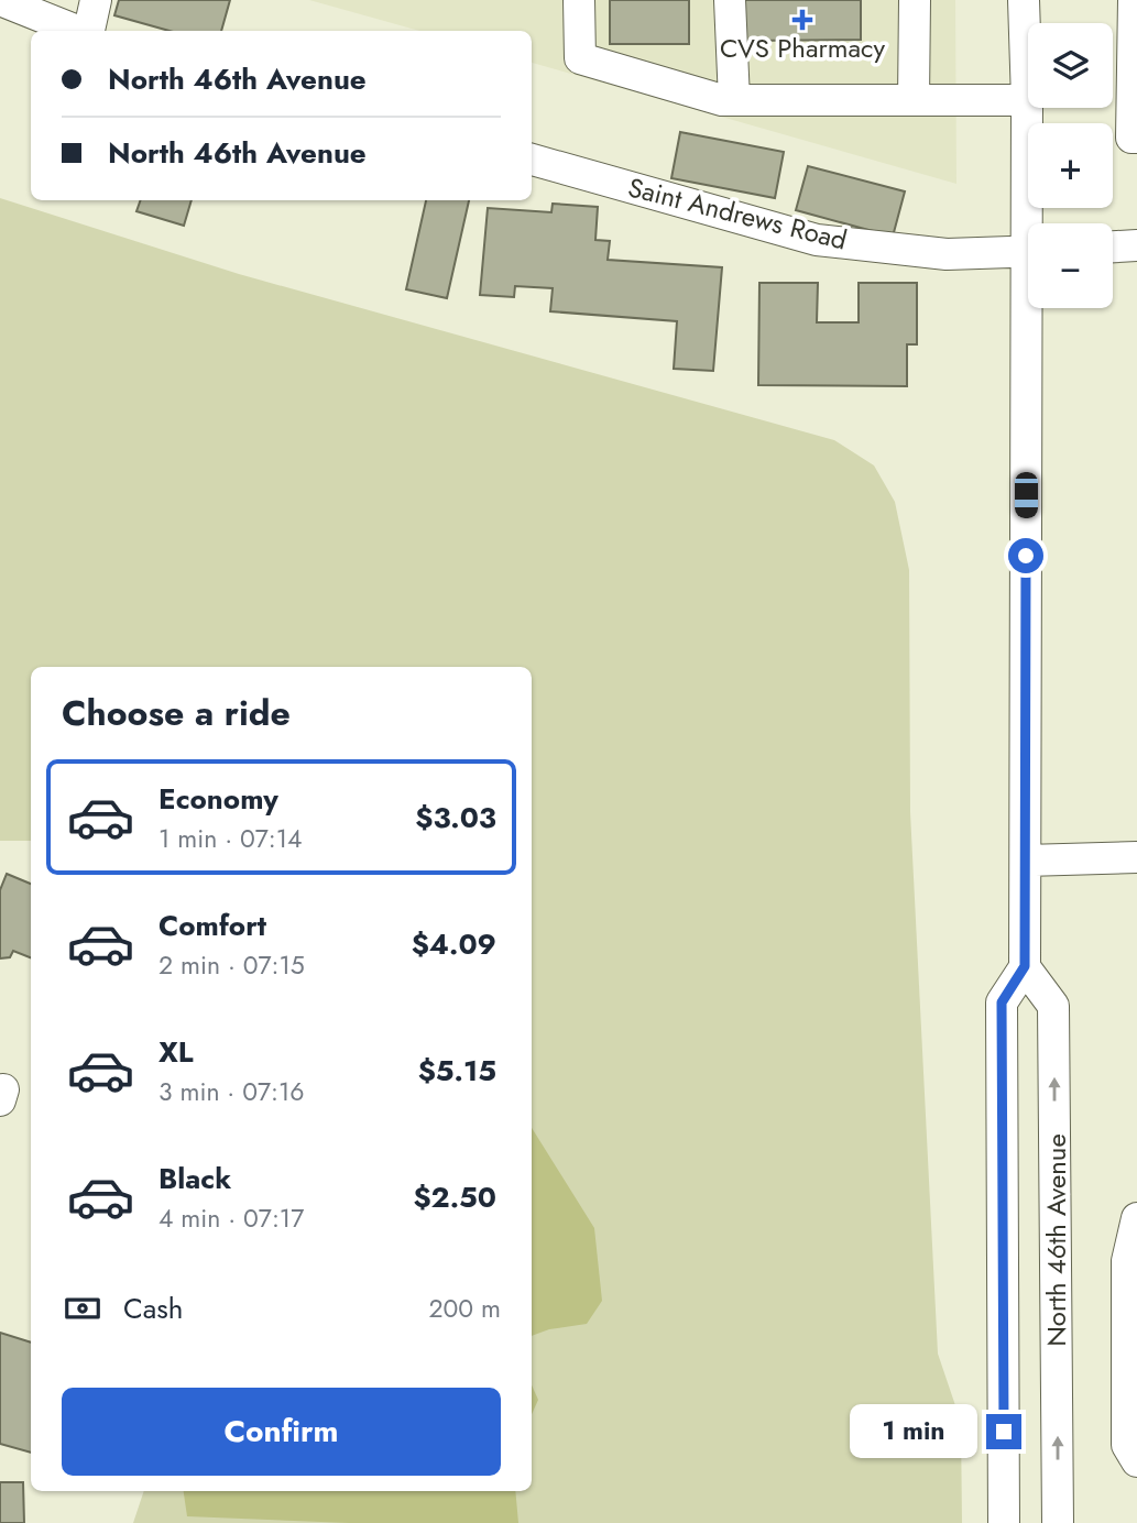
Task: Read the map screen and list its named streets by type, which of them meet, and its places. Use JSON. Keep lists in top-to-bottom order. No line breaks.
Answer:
{"streets":{"street":["Saint Andrews Road","North 46th Avenue"]},"places":{"health":["CVS Pharmacy"]},"page":{"map_buttons":["+","−"],"banner":["North 46th Avenue","North 46th Avenue"],"heading":"Choose a ride","list":[{"name":"Economy","note":"1 min · 07:14","value":"$3.03"},{"name":"Comfort","note":"2 min · 07:15","value":"$4.09"},{"name":"XL","note":"3 min · 07:16","value":"$5.15"},{"name":"Black","note":"4 min · 07:17","value":"$2.50"}],"pay":["Cash","200 m"],"buttons":"Confirm","bubble":"1 min"}}
